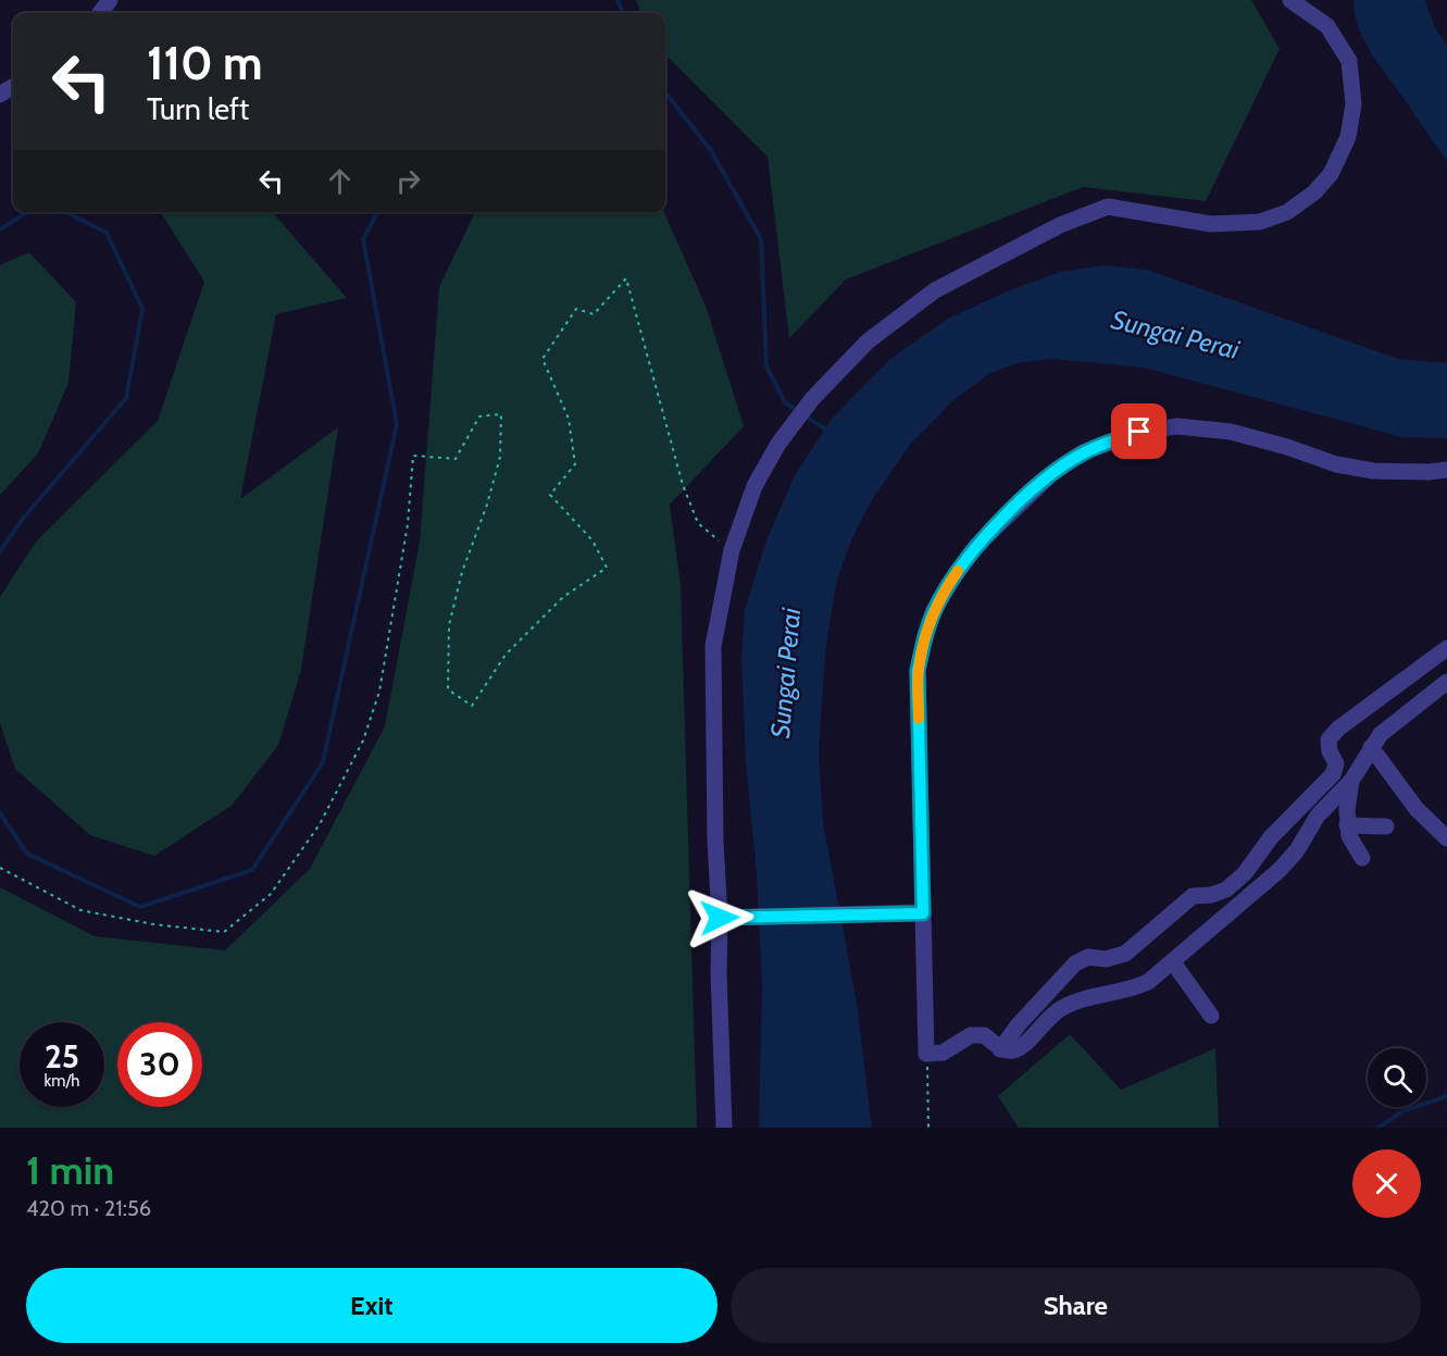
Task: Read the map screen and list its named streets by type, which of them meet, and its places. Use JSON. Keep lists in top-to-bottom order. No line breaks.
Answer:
{"water":["Sungai Perai"],"page":{"turn":["110 m","Turn left"],"speed":"25 km/h","limit":"30","heading":["1 min","420 m · 21:56"],"buttons":["Exit","Share"]}}
